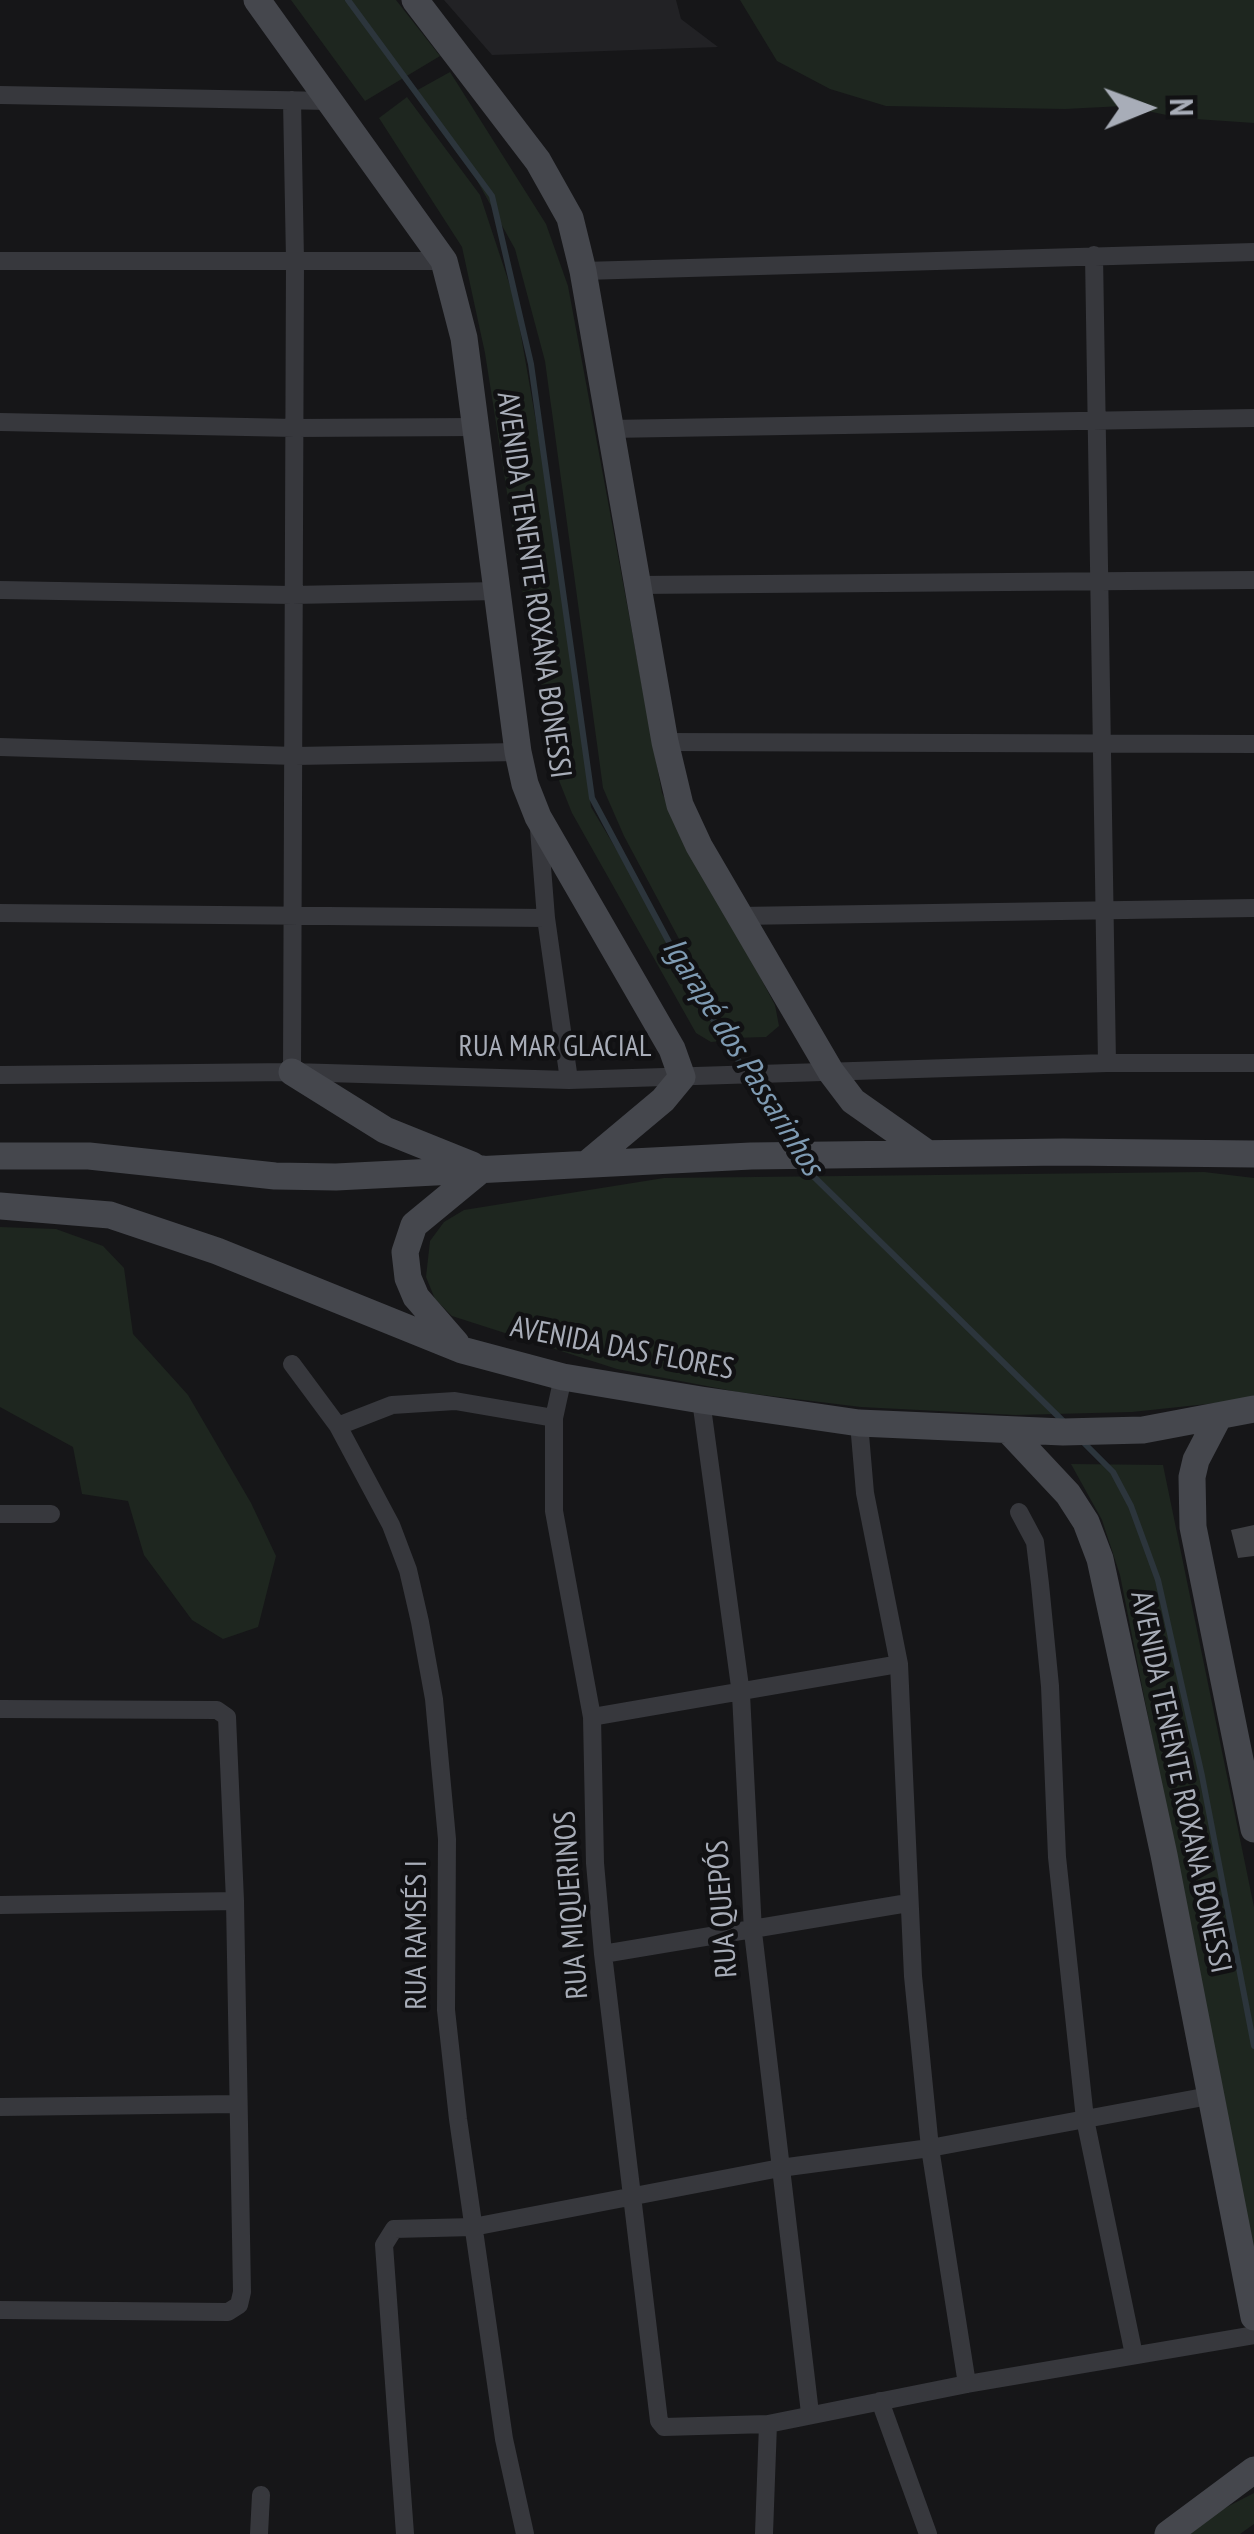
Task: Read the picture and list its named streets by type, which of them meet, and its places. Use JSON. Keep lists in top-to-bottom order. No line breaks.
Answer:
{"streets":{"street":["AVENIDA TENENTE ROXANA BONESSI","RUA MAR GLACIAL","AVENIDA DAS FLORES","RUA MIQUERINOS","RUA QUEPÓS","RUA RAMSÉS I"]},"crossings":[["AVENIDA TENENTE ROXANA BONESSI","RUA MAR GLACIAL"],["AVENIDA TENENTE ROXANA BONESSI","AVENIDA DAS FLORES"],["AVENIDA DAS FLORES","RUA MIQUERINOS"],["AVENIDA DAS FLORES","RUA QUEPÓS"]],"water":["Igarapé dos Passarinhos"],"north":"right"}
